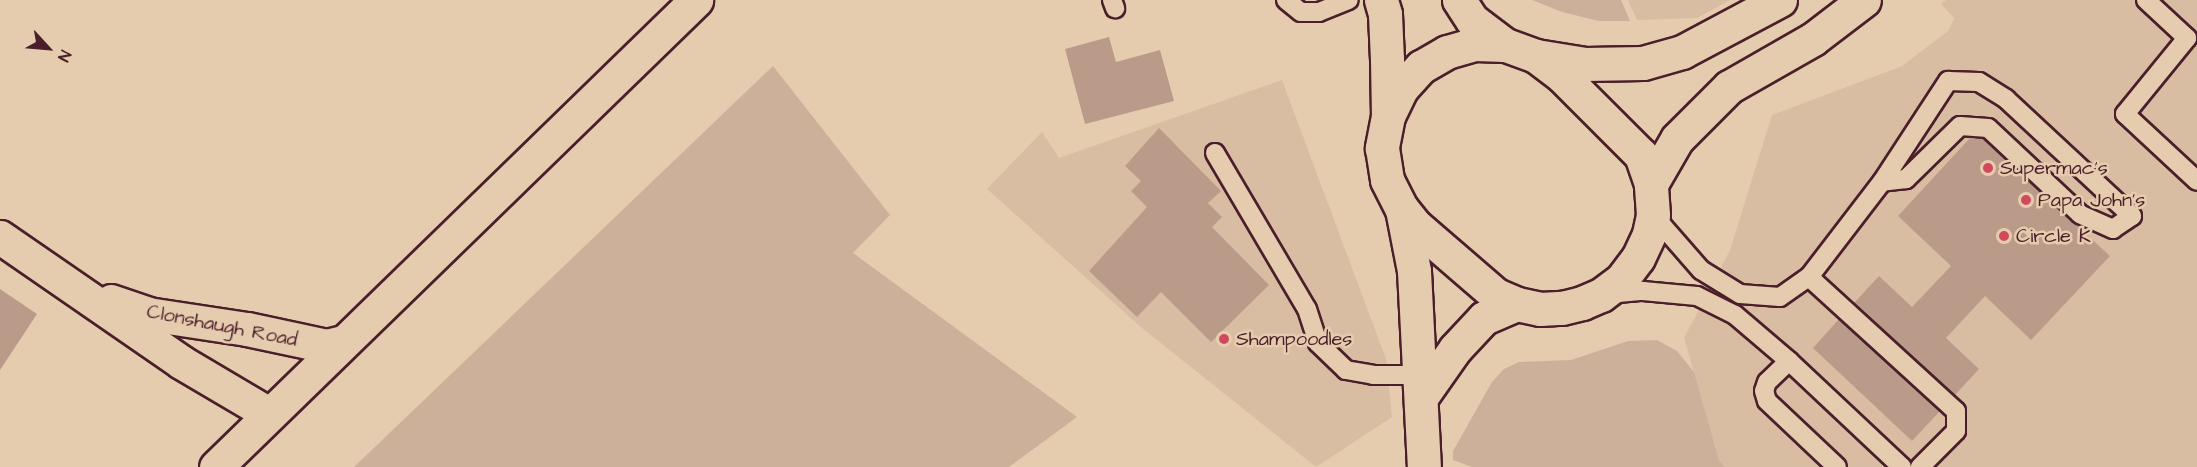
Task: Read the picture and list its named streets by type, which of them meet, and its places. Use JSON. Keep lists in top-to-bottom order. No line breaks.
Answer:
{"streets":{"street":["Clonshaugh Road"]},"places":["Supermac's","Papa John's","Circle K","Shampoodles"],"north":"bottom right"}
